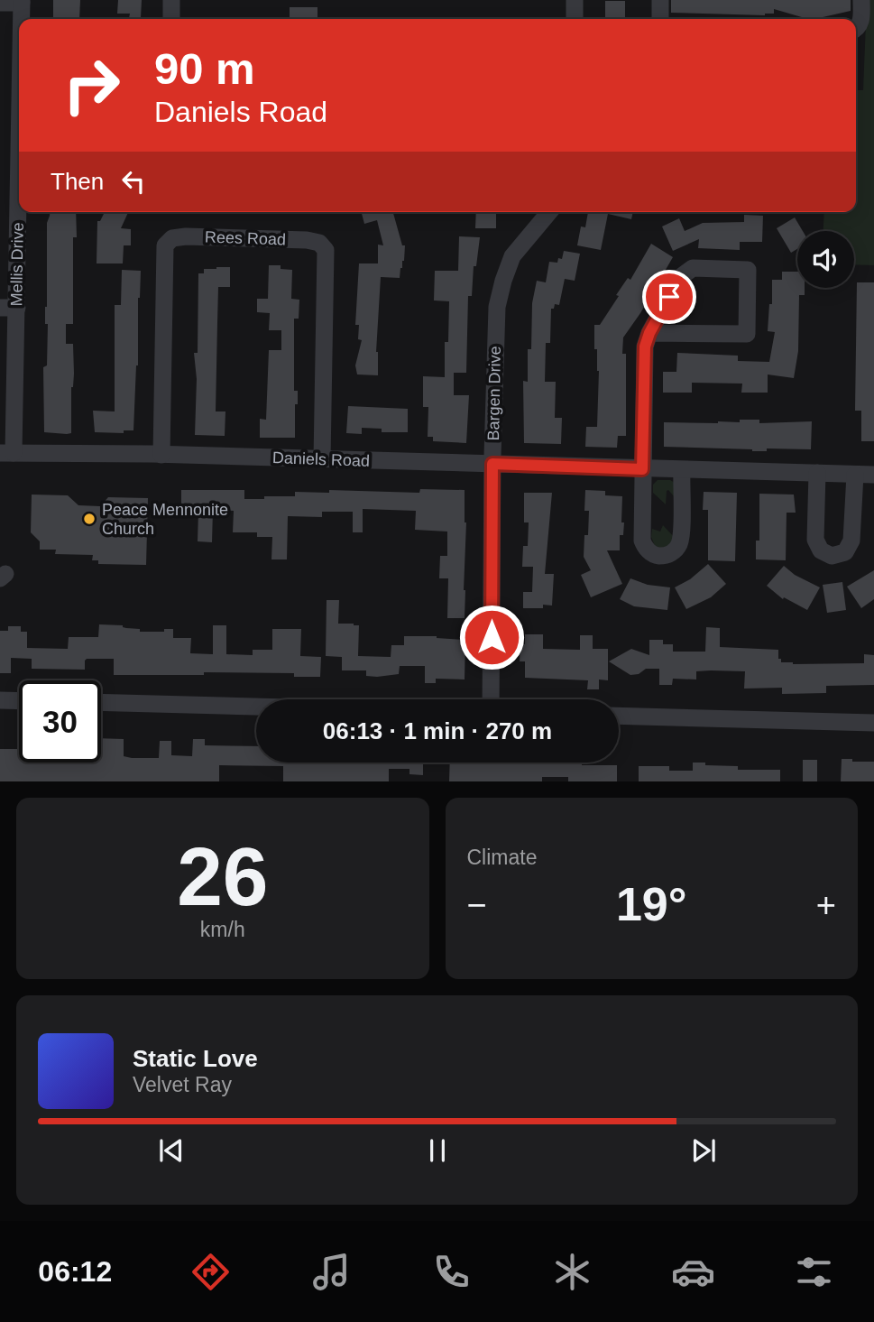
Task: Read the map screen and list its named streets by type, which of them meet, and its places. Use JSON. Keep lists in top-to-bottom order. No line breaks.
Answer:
{"streets":{"street":["Rees Road","Mellis Drive","Bargen Drive","Daniels Road"]},"crossings":[["Rees Road","Daniels Road"],["Mellis Drive","Daniels Road"],["Bargen Drive","Daniels Road"]],"places":["Peace Mennonite Church"],"page":{"turn":["90 m","Daniels Road"],"then":"Then","limit":"30","trip":"06:13 · 1 min · 270 m","tile":[["26","km/h"],"Climate"],"heat":["−","19°","+"],"song":["Static Love","Velvet Ray"],"tabs":"06:12"}}
